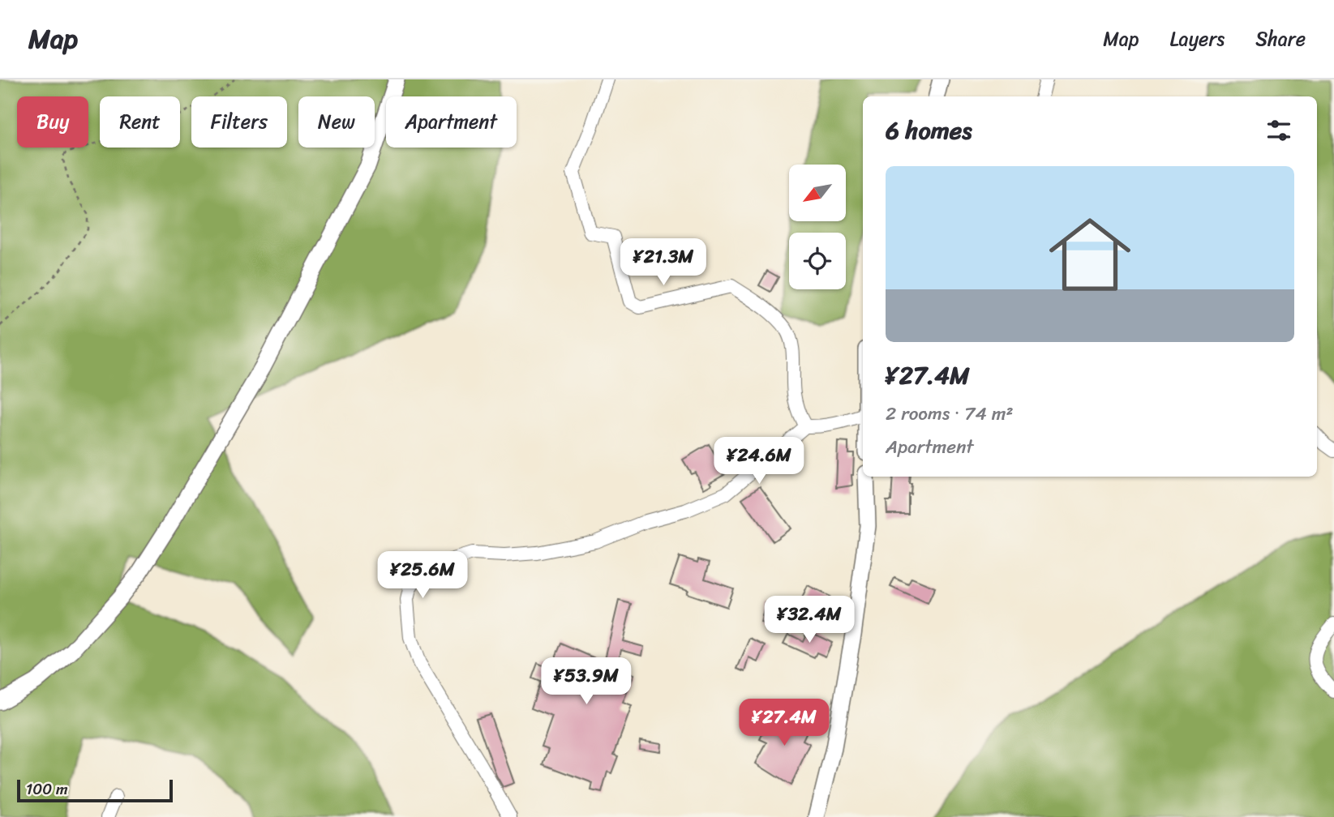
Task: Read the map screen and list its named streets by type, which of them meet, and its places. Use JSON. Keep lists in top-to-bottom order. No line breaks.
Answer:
{"scale_bar":"100 m","north":"bottom left","page":{"header":"Map","nav":["Map","Layers","Share"],"chip":["Buy","Rent","Filters","New","Apartment"],"heading":"6 homes","list":[{"name":"¥27.4M","note":"2 rooms · 74 m² · Apartment"}],"price":["¥21.3M","¥24.6M","¥25.6M","¥32.4M","¥53.9M","¥27.4M"],"scale":"100 m"}}
